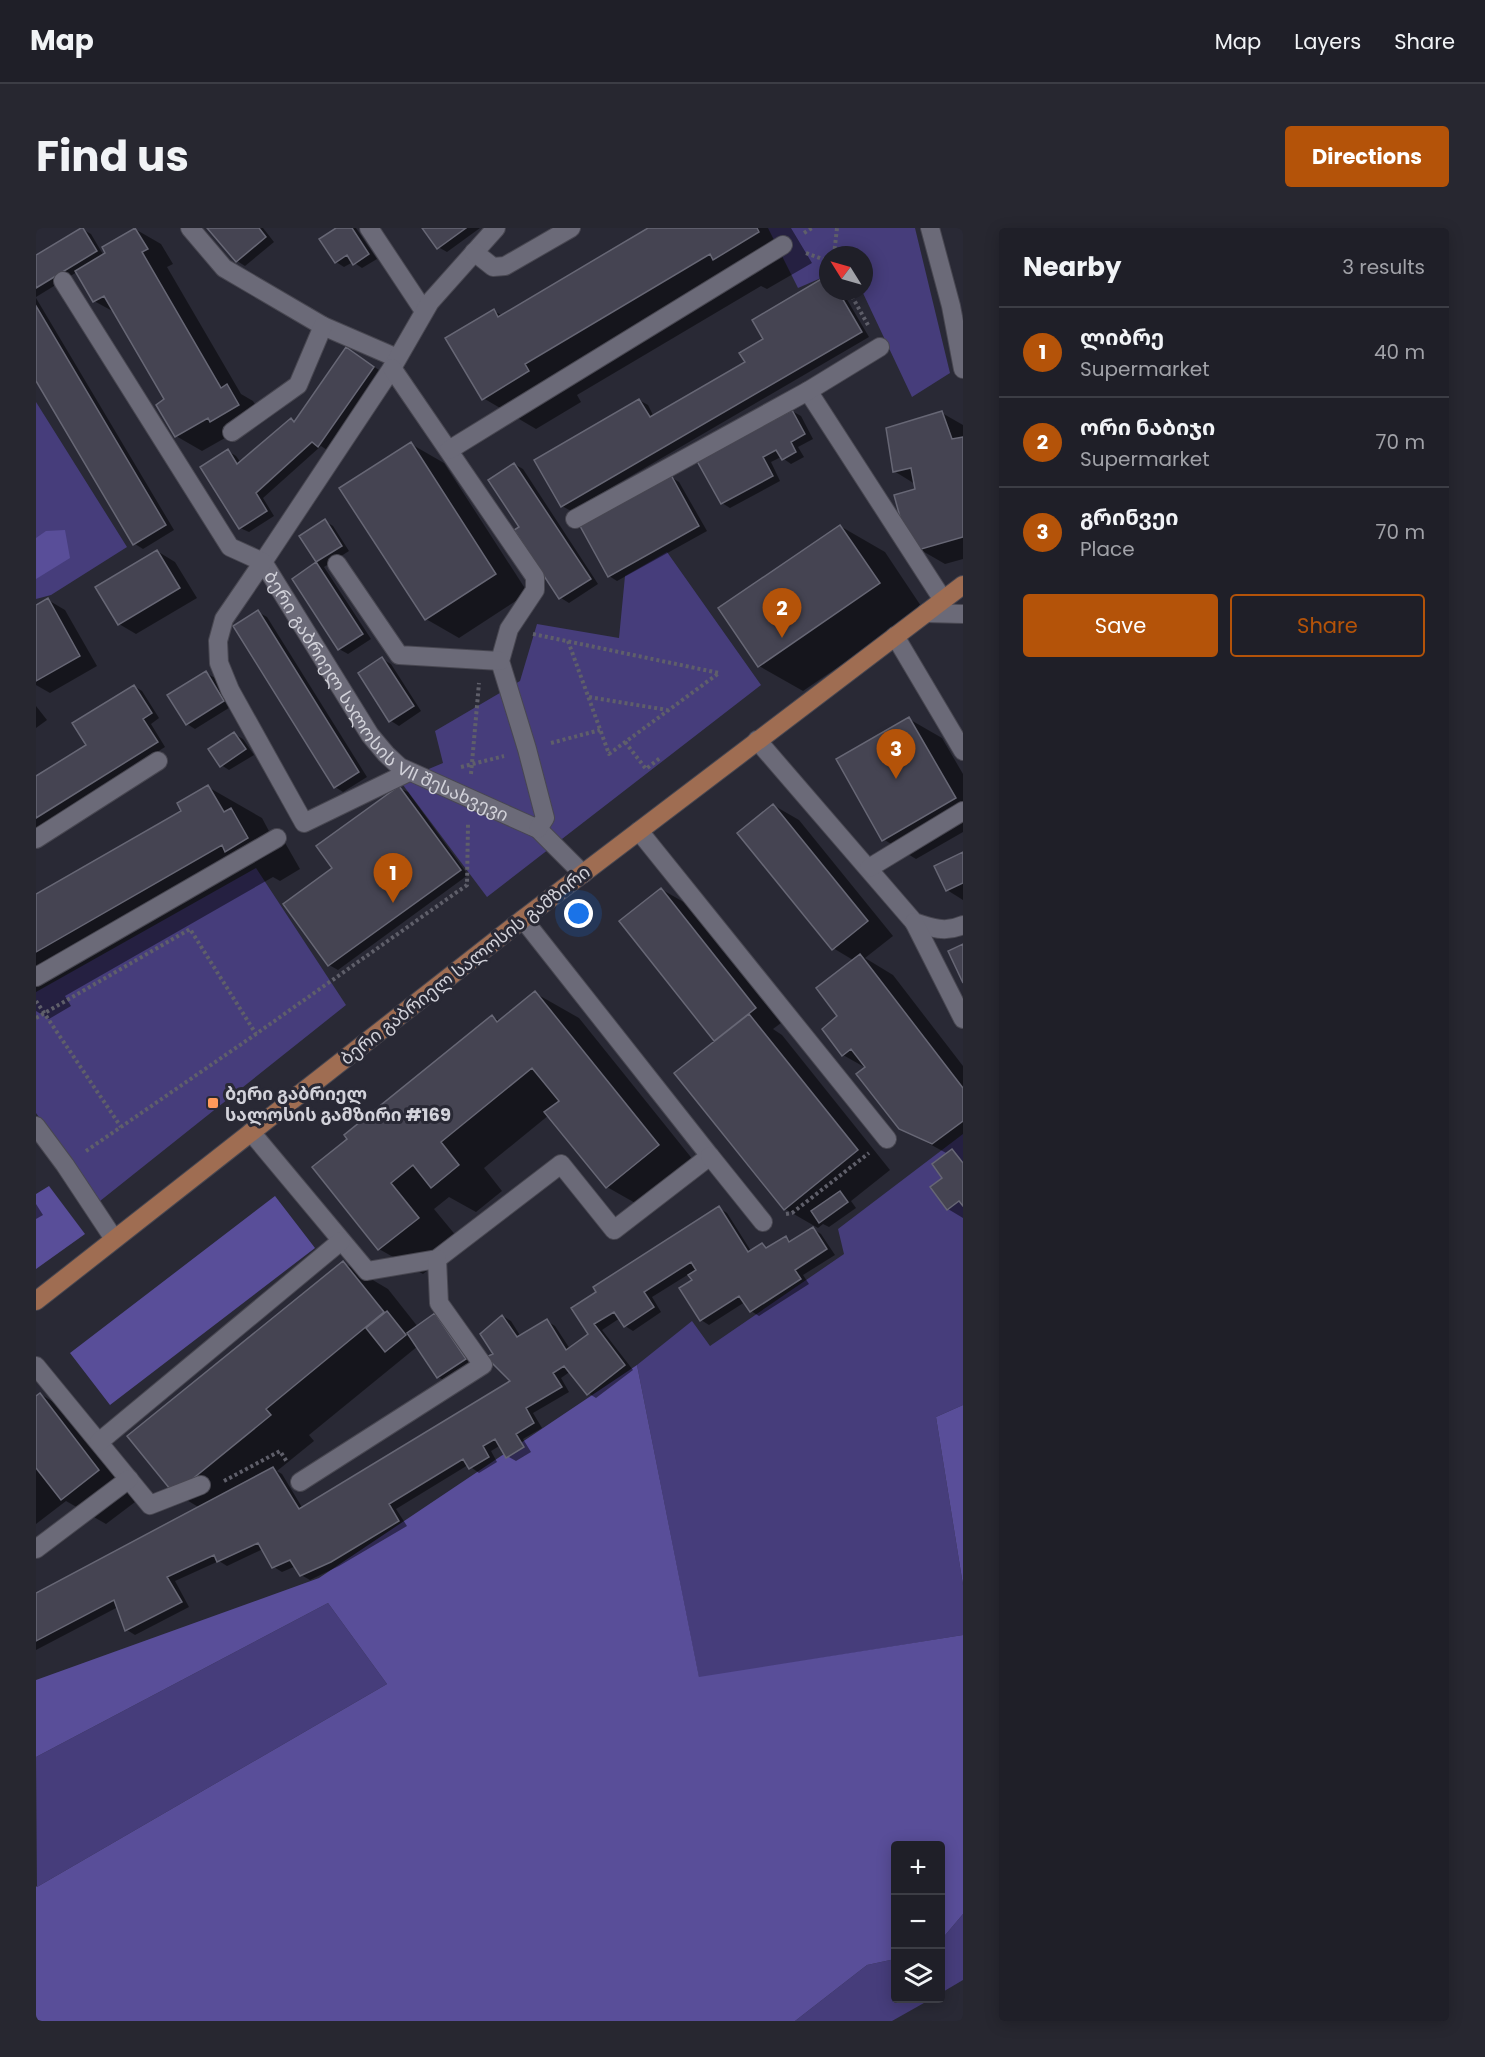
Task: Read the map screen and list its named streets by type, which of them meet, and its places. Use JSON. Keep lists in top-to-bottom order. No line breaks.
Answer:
{"streets":{"main road":["ბერი გაბრიელ სალოსის გამზირი"],"street":["ბერი გაბრიელ სალოსის VII შესახვევი"]},"crossings":[["ბერი გაბრიელ სალოსის VII შესახვევი","ბერი გაბრიელ სალოსის გამზირი"]],"places":{"transit":["ბერი გაბრიელ სალოსის გამზირი #169"]},"north":"top left","page":{"header":"Map","nav":["Map","Layers","Share"],"title":"Find us","buttons":["Directions",["Save","Share"]],"heading":["Nearby","3 results"],"list":[{"mark":"1","name":"ლიბრე","note":"Supermarket","value":"40 m"},{"mark":"2","name":"ორი ნაბიჯი","note":"Supermarket","value":"70 m"},{"mark":"3","name":"გრინვეი","note":"Place","value":"70 m"}],"pins":["2","3","1"],"map_buttons":["+","−"]}}
